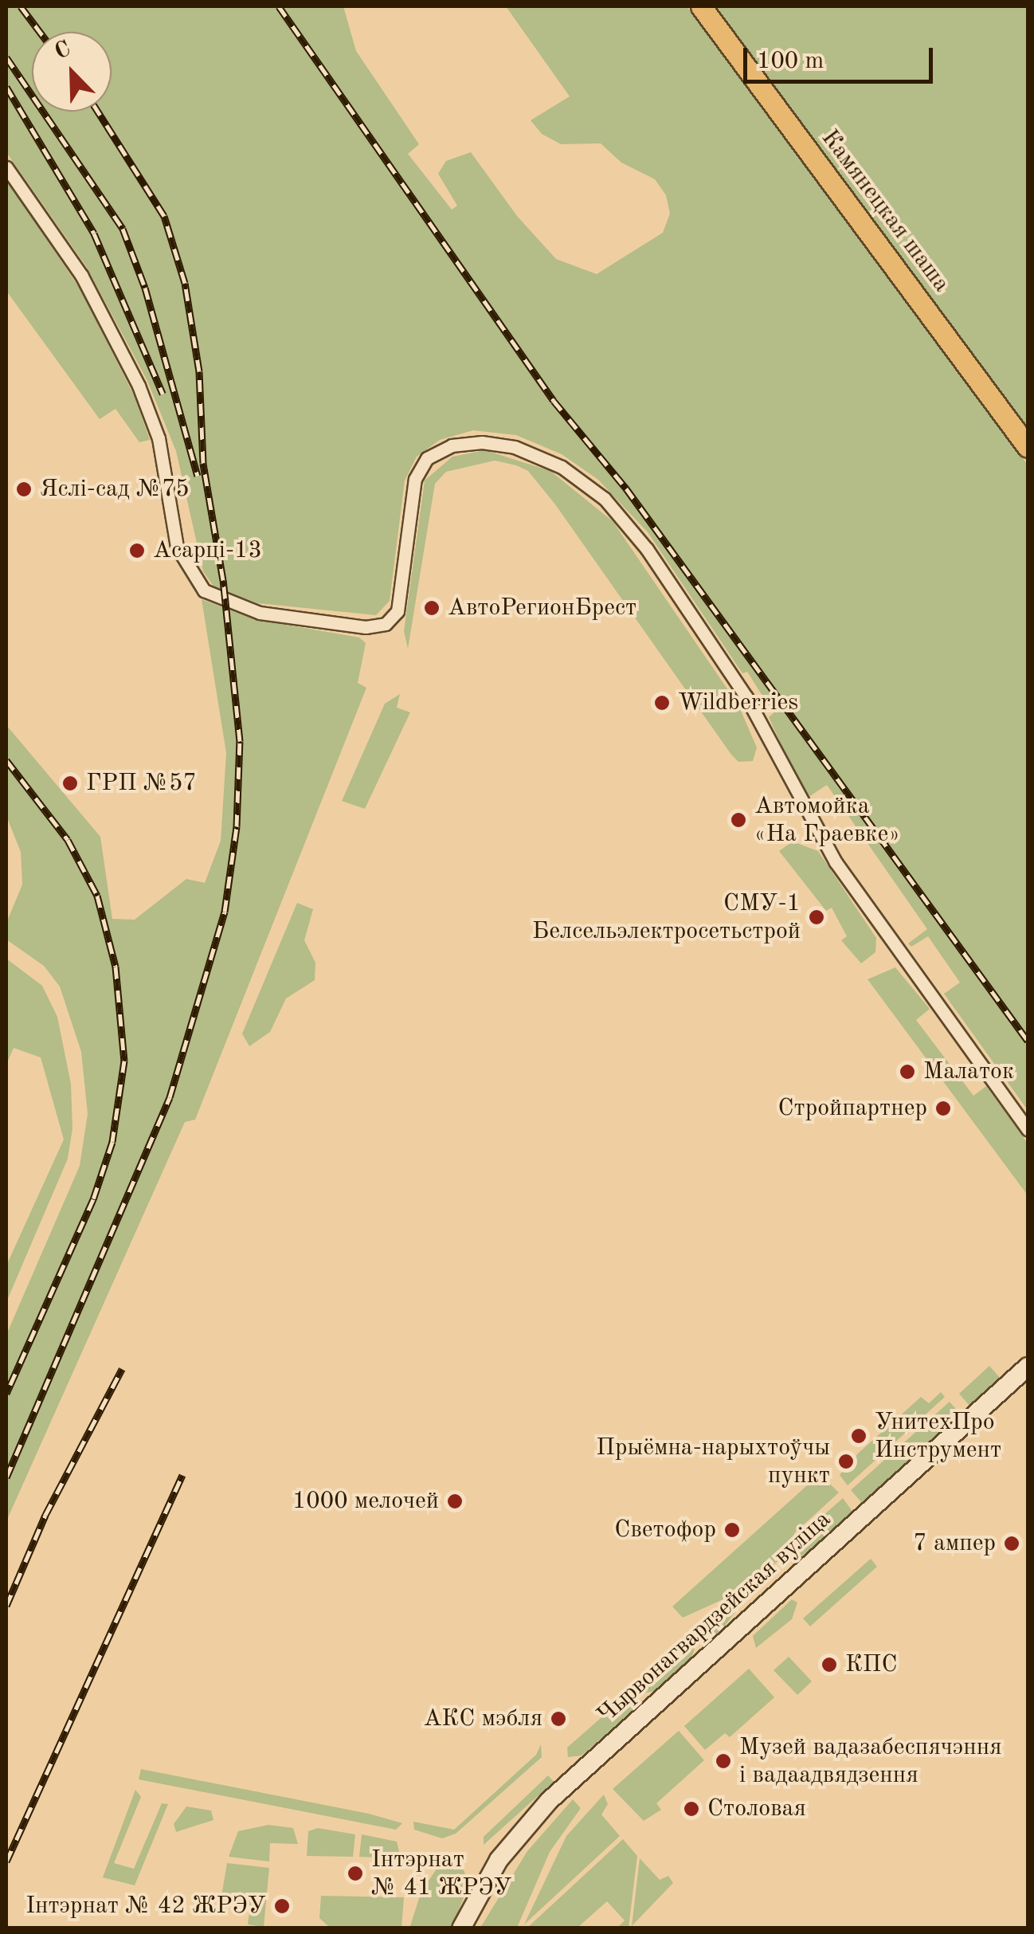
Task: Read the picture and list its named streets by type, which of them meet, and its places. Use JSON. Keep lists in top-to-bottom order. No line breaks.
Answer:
{"streets":{"main road":["Камянецкая шаша","Чырвонагвардзейская вуліца"]},"places":["Яслі-сад №75","Асарці-13","АвтоРегионБрест","Wildberries","ГРП №57","Автомойка «На Граевке»","СМУ-1 Белсельэлектросетьстрой","Малаток","Стройпартнер","УнитехПро Инструмент","Прыёмна-нарыхтоўчы пункт","1000 мелочей","Светофор","7 ампер","КПС","АКС мэбля","Музей вадазабеспячэння і вадаадвядзення","Столовая","Інтэрнат № 41 ЖРЭУ","Інтэрнат № 42 ЖРЭУ"],"scale_bar":"100 m","north":"top left"}
